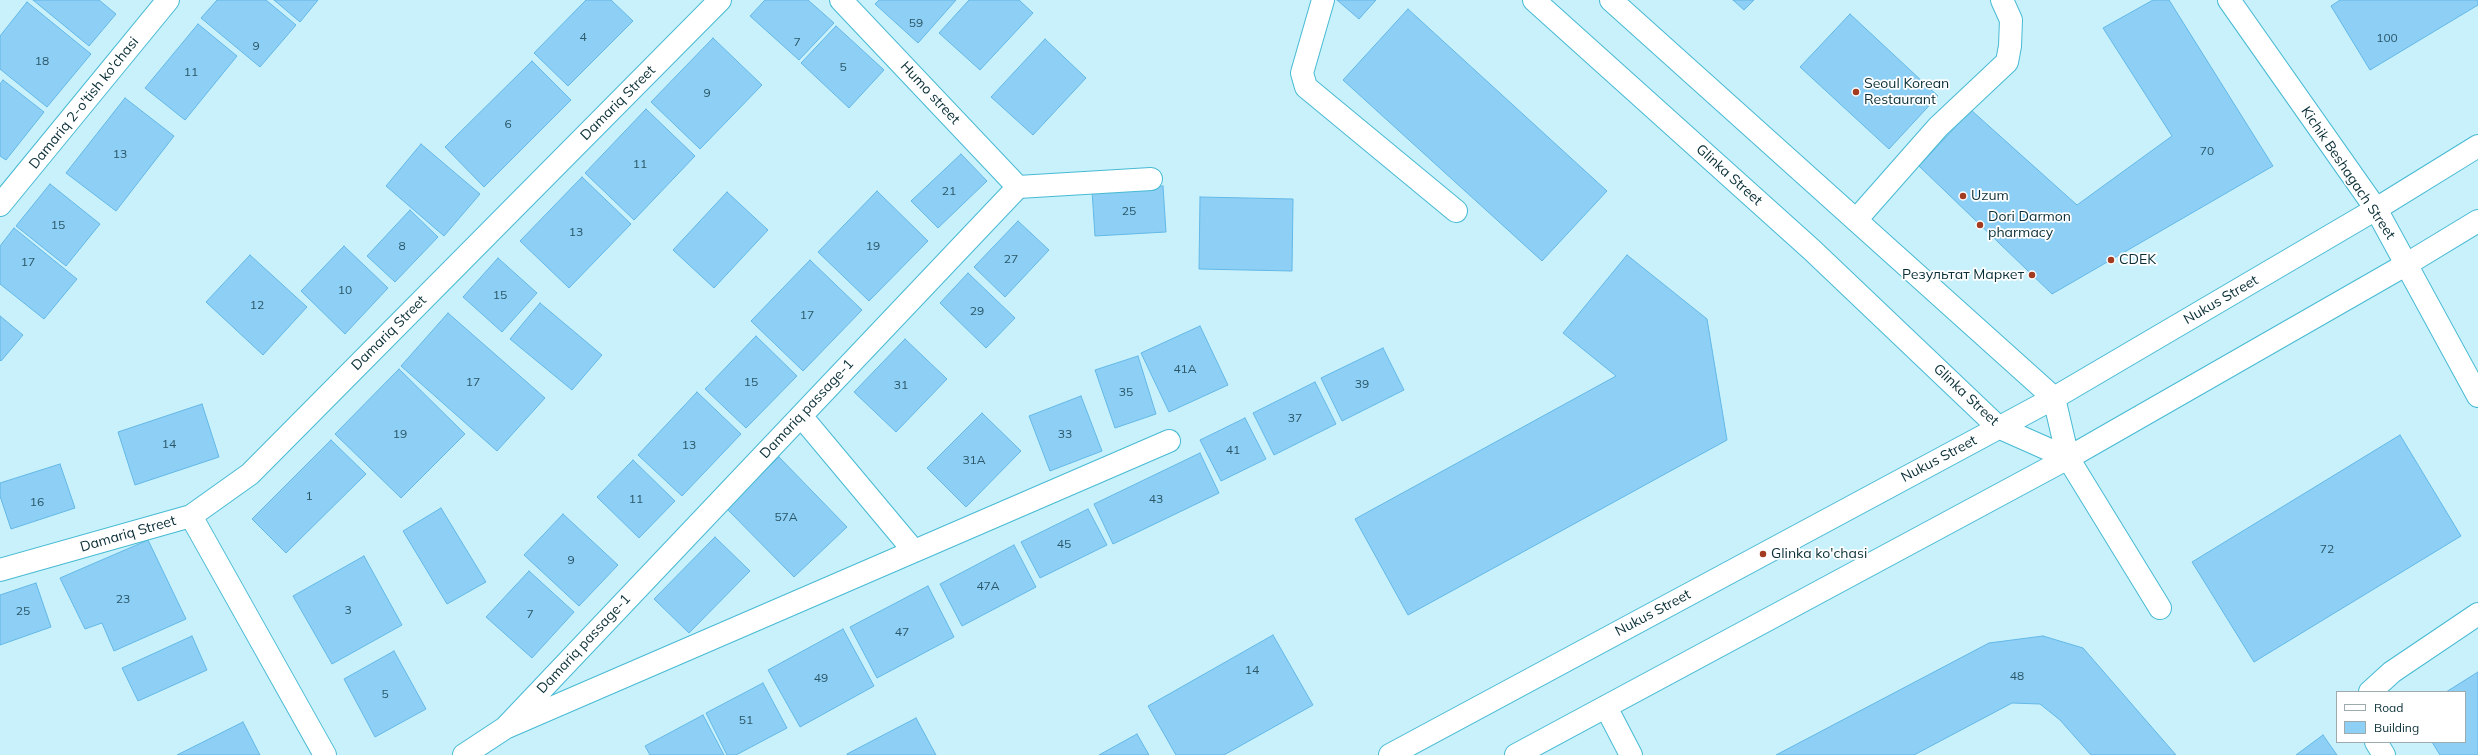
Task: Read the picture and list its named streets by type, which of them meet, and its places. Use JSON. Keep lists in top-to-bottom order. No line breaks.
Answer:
{"streets":{"street":["Humo street","Damariq 2-o'tish ko'chasi","Damariq Street","Kichik Beshagach Street","Glinka Street","Nukus Street","Damariq passage-1"]},"crossings":[["Humo street","Damariq passage-1"],["Kichik Beshagach Street","Nukus Street"],["Glinka Street","Nukus Street"]],"places":["Seoul Korean Restaurant","Uzum","Dori Darmon pharmacy","CDEK","Результат Маркет","Glinka ko'chasi"],"house_numbers":["59","4","100","7","9","18","5","11","9","6","70","13","11","21","25","15","13","8","19","27","17","10","15","12","29","17","41A","17","15","39","31","35","37","19","33","14","13","41","31A","1","11","43","16","57A","45","72","9","47A","23","3","25","7","47","14","48","49","5","51"],"legend":["Road","Building"]}
